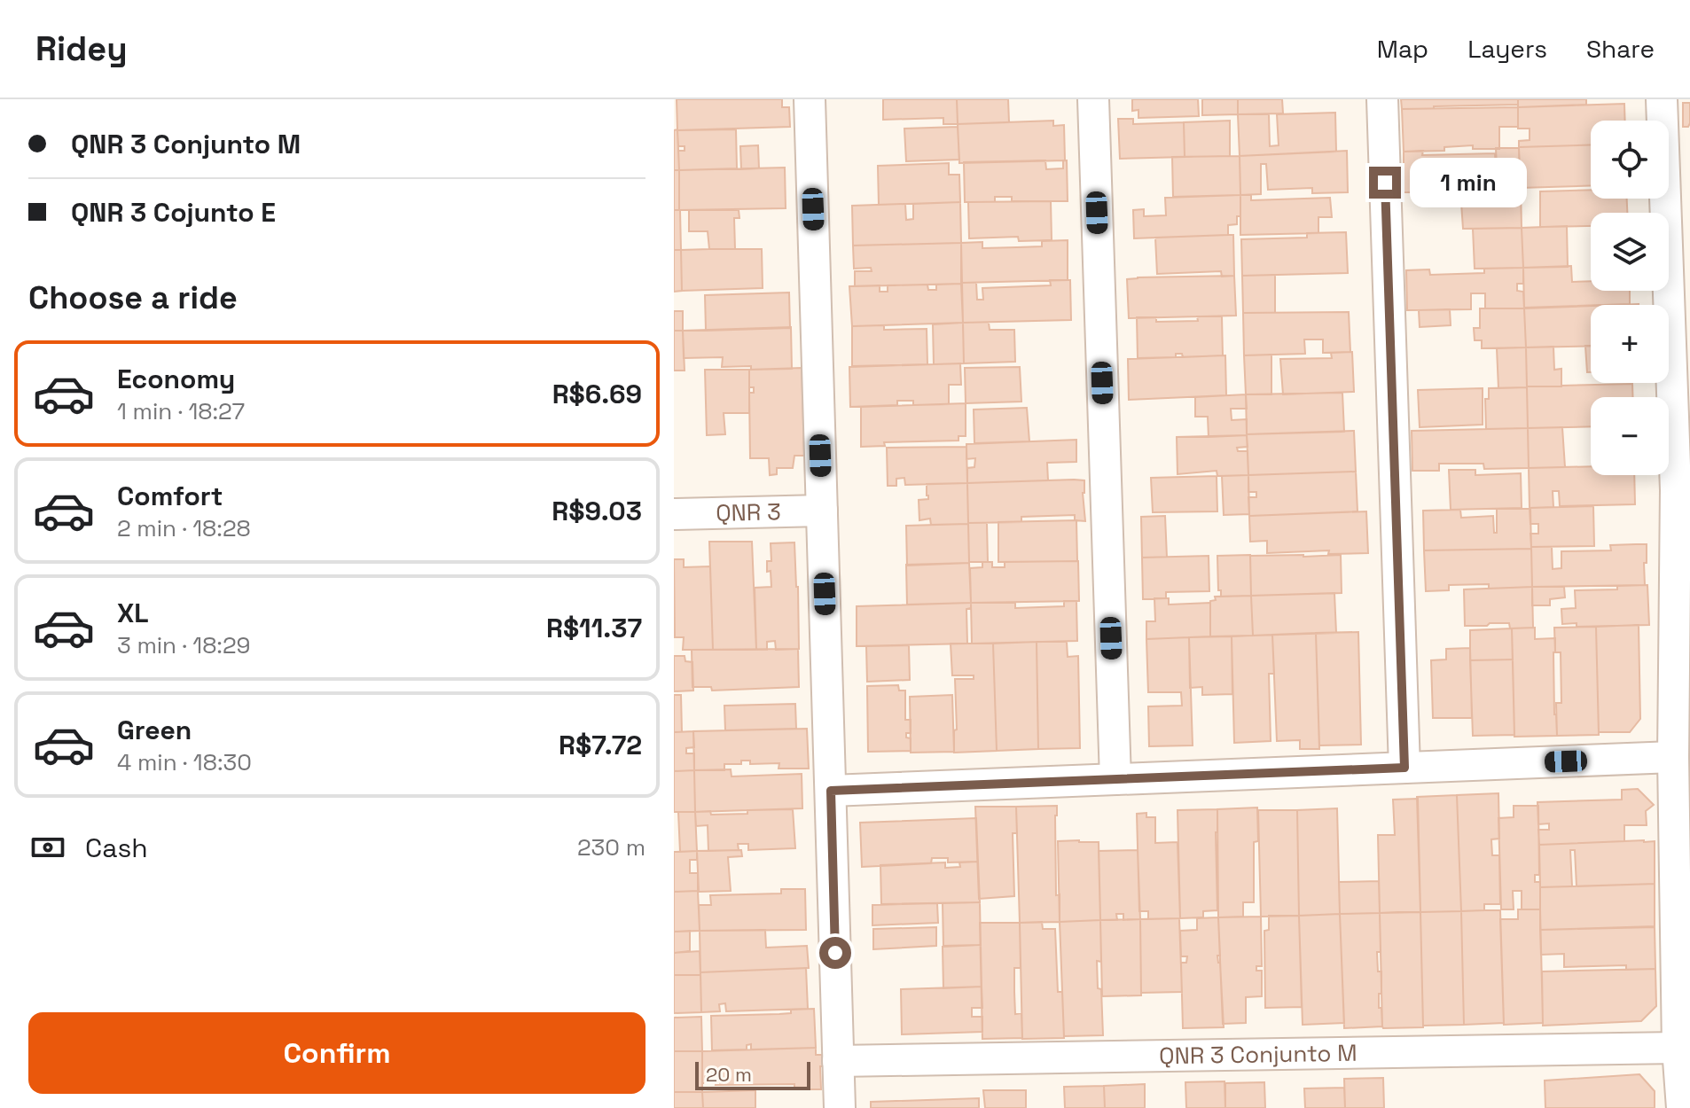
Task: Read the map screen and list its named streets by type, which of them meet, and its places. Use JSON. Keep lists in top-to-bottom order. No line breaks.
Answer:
{"streets":{"street":["QNR 3","QNR 3 Conjunto M"]},"scale_bar":"20 m","page":{"header":"Ridey","nav":["Map","Layers","Share"],"banner":["QNR 3 Conjunto M","QNR 3 Cojunto E"],"map_buttons":["+","−"],"bubble":"1 min","heading":"Choose a ride","list":[{"name":"Economy","note":"1 min · 18:27","value":"R$6.69"},{"name":"Comfort","note":"2 min · 18:28","value":"R$9.03"},{"name":"XL","note":"3 min · 18:29","value":"R$11.37"},{"name":"Green","note":"4 min · 18:30","value":"R$7.72"}],"pay":["Cash","230 m"],"buttons":"Confirm","scale":"20 m"}}
